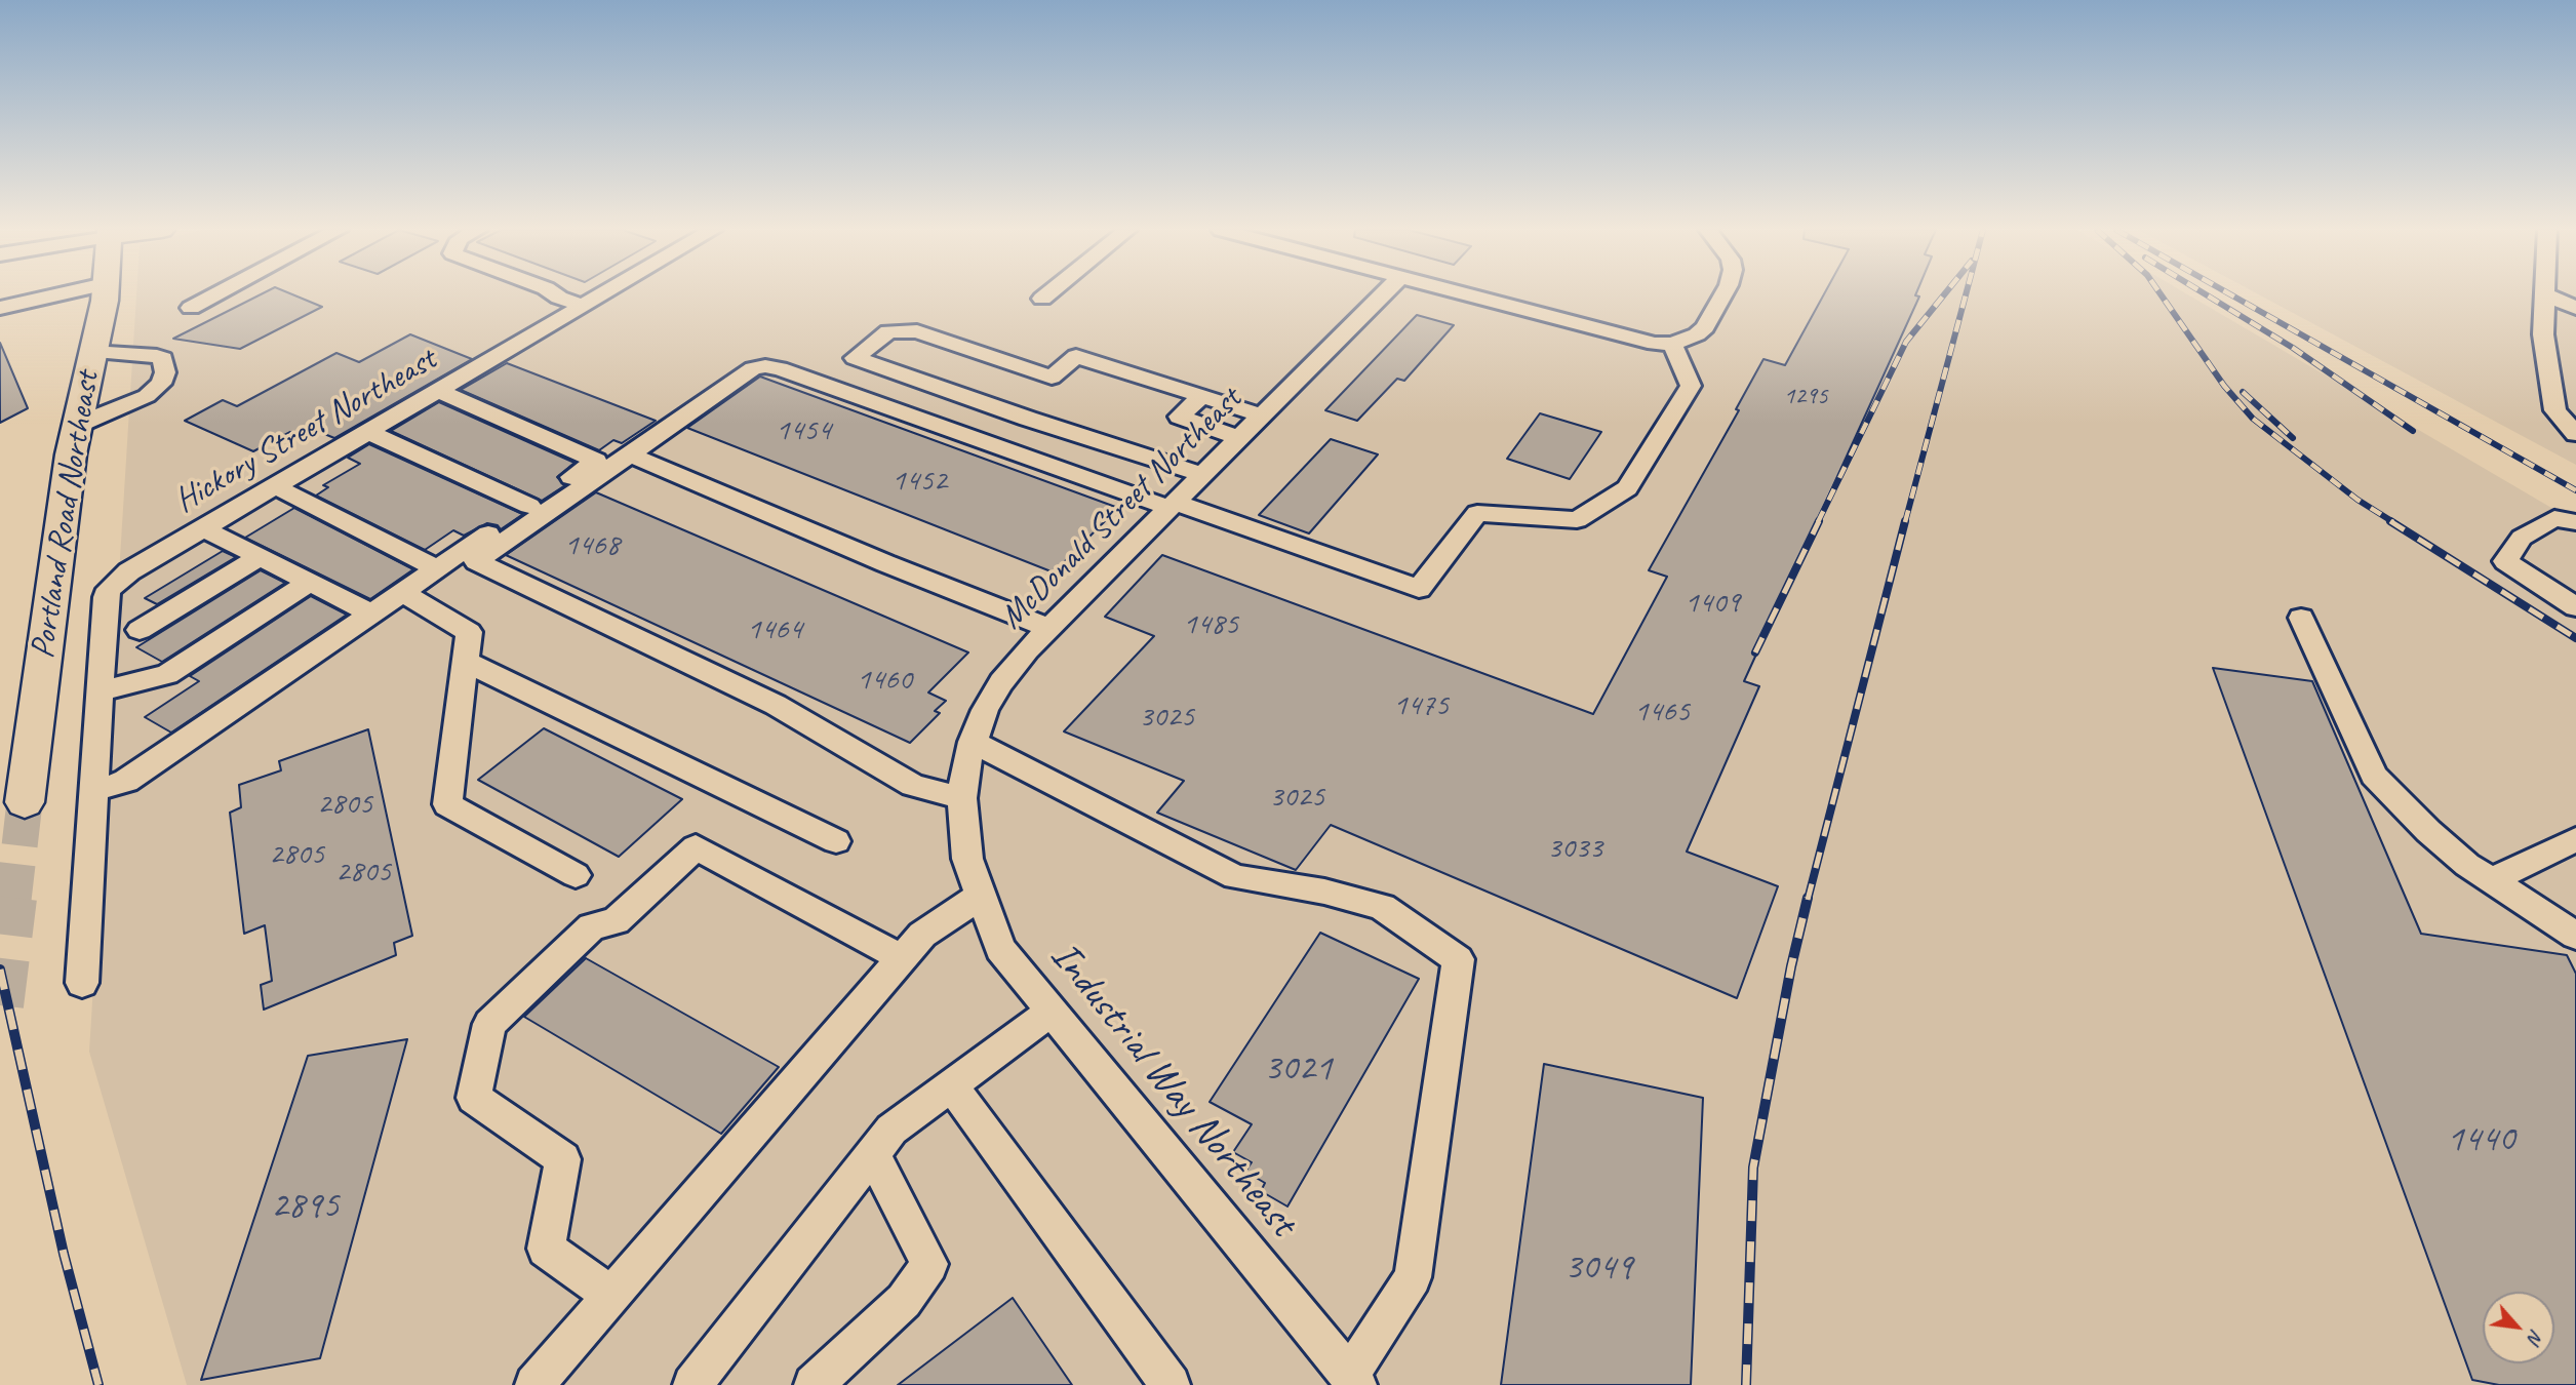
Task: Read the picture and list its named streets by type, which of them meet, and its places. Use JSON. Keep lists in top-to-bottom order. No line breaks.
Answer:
{"streets":{"main road":["Portland Road Northeast"],"street":["Hickory Street Northeast","McDonald Street Northeast","Industrial Way Northeast"]},"crossings":[["McDonald Street Northeast","Industrial Way Northeast"]],"house_numbers":["1295","1454","1452","1468","1409","1485","1464","1460","1475","1465","3025","3025","2805","3033","2805","2805","3021","1440","2895","3049"],"north":"bottom right"}
